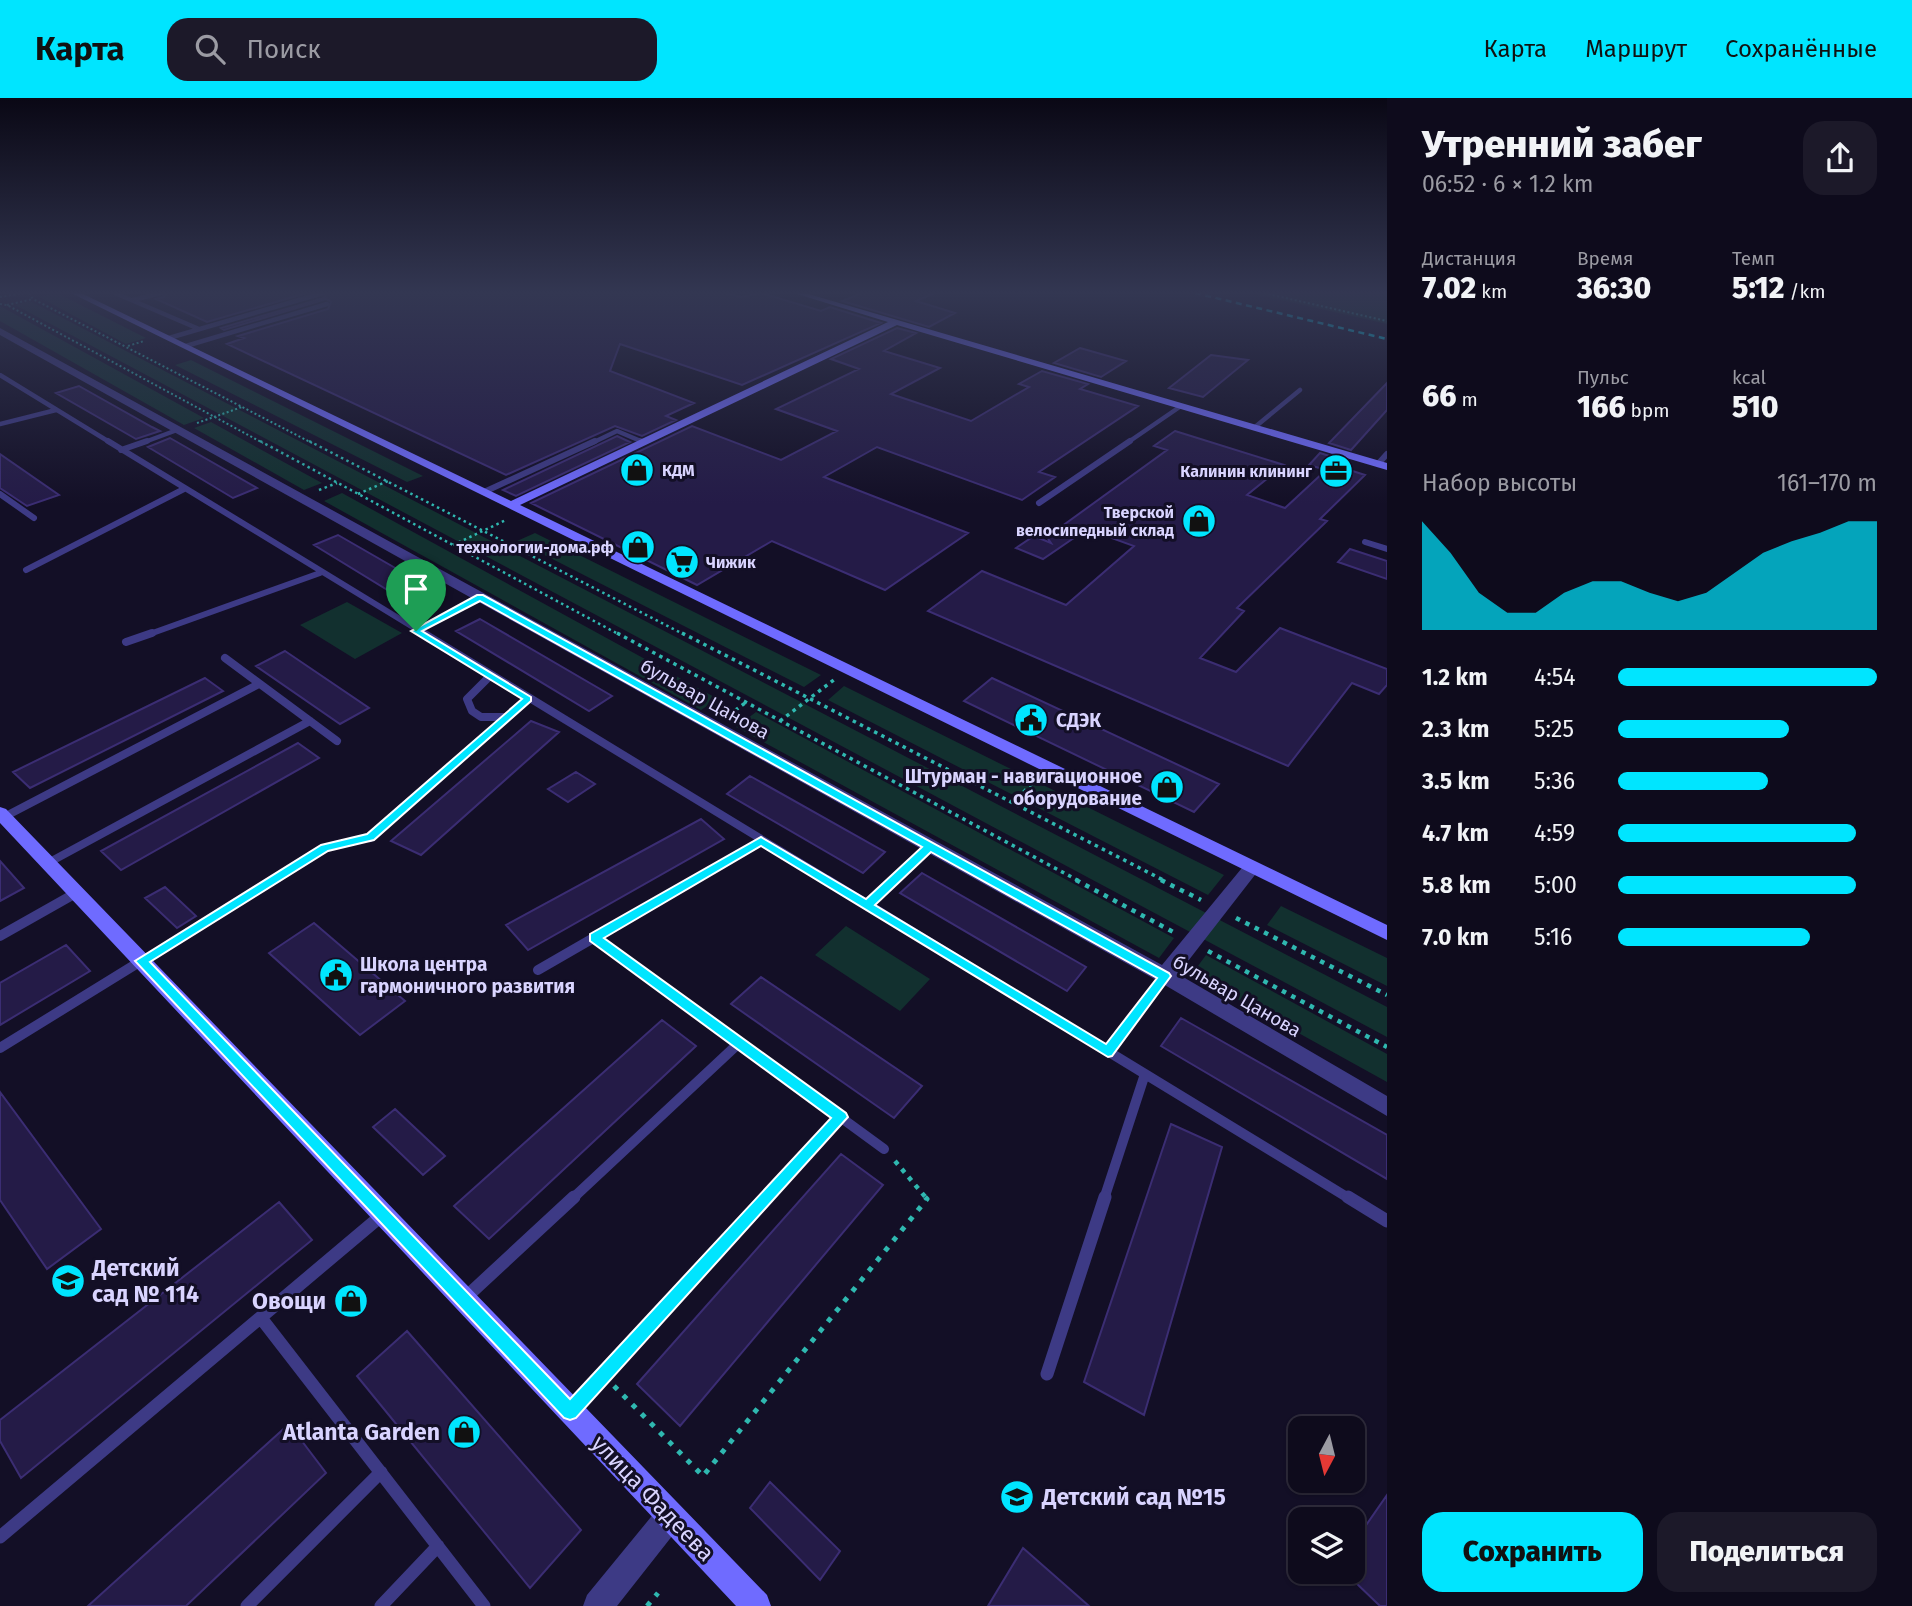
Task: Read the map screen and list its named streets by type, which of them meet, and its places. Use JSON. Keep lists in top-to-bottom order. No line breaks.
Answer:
{"streets":{"street":["бульвар Цанова","улица Фадеева"]},"places":{"shop":["КДМ","Тверской велосипедный склад","технологии-дома.рф","Штурман - навигационное оборудование","Овощи","Atlanta Garden"],"office":["Калинин клининг"],"supermarket":["Чижик"],"public building":["СДЭК","Школа центра гармоничного развития"],"school or university":["Детский сад № 114","Детский сад №15"]},"north":"bottom","page":{"header":"Карта","search":"Поиск","nav":["Карта","Маршрут","Сохранённые"],"heading":["Утренний забег","06:52 · 6 × 1.2 km"],"stats":[["Дистанция","7.02 km"],["Время","36:30"],["Темп","5:12 /km"],["66 m"],["Пульс","166 bpm"],["kcal","510"]],"chart":["Набор высоты","161–170 m"],"list":[{"name":"1.2 km","note":"4:54"},{"name":"2.3 km","note":"5:25"},{"name":"3.5 km","note":"5:36"},{"name":"4.7 km","note":"4:59"},{"name":"5.8 km","note":"5:00"},{"name":"7.0 km","note":"5:16"}],"buttons":["Сохранить","Поделиться"]}}
